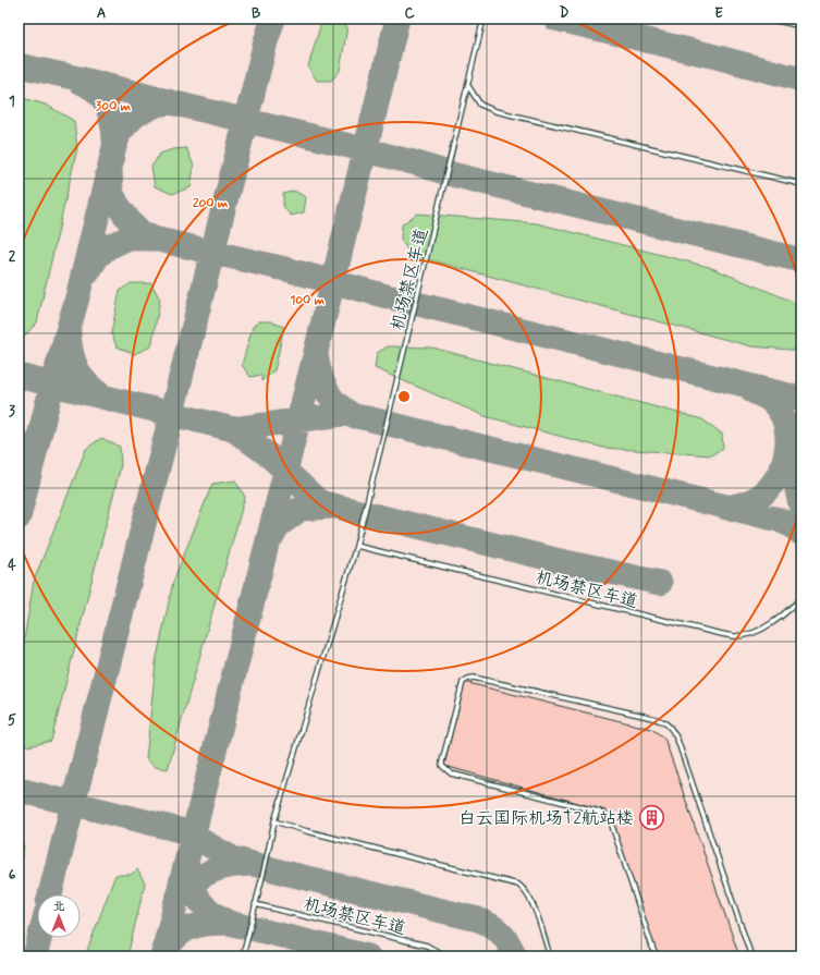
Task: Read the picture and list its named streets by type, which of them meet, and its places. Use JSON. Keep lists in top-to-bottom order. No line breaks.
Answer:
{"streets":{"lane":["机场禁区车道"]},"places":{"building":["白云国际机场T2航站楼"]},"north":"top","grid":{"columns":["A","B","C","D","E"],"rows":["1","2","3","4","5","6"]},"rings":["300 m","200 m","100 m"]}
